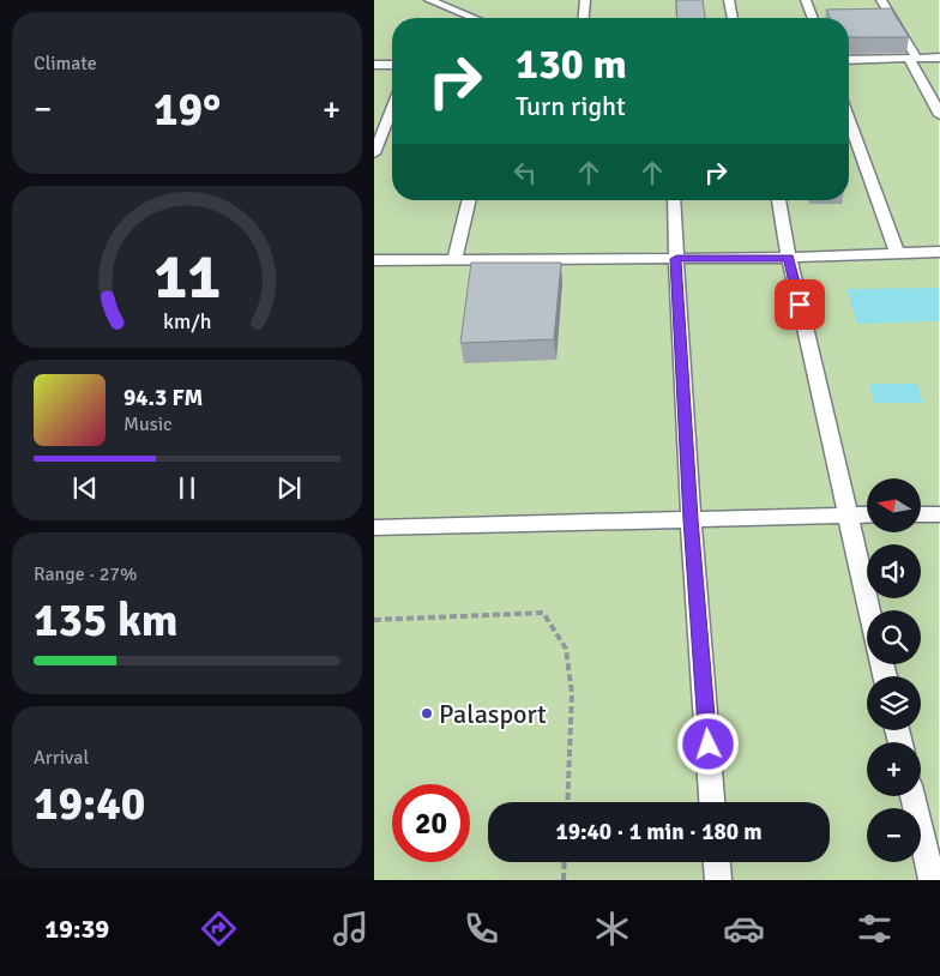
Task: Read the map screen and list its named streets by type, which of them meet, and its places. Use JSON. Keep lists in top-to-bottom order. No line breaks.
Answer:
{"places":["Palasport"],"north":"left","page":{"tile":["Climate",["Range · 27%","135 km"],["Arrival","19:40"]],"turn":["130 m","Turn right"],"heat":["−","19°","+"],"song":["94.3 FM","Music"],"map_buttons":["+","−"],"limit":"20","trip":"19:40 · 1 min · 180 m","tabs":"19:39","gauge":["11","km/h"]}}
